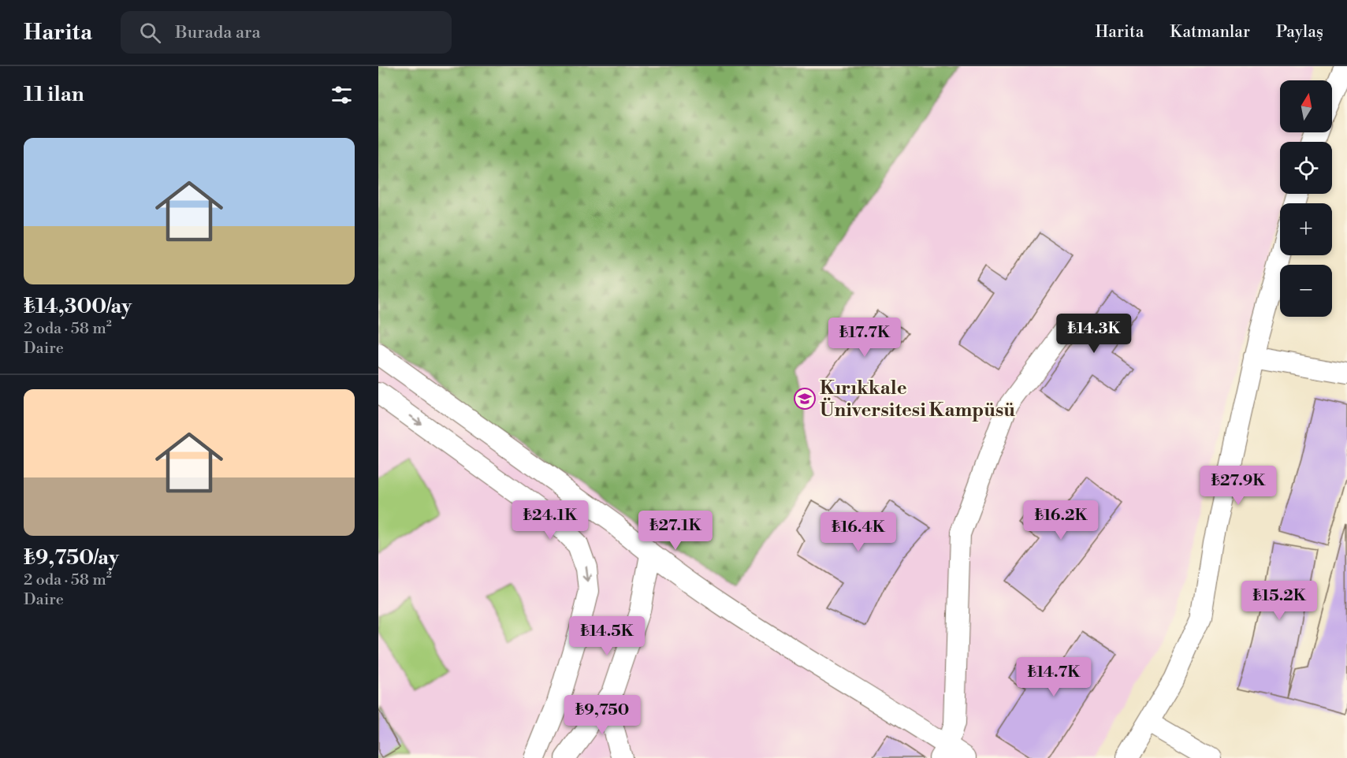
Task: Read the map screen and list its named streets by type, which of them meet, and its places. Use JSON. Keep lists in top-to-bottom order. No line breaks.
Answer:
{"places":{"school or university":["Kırıkkale Üniversitesi Kampüsü"]},"north":"top","page":{"header":"Harita","search":"Burada ara","nav":["Harita","Katmanlar","Paylaş"],"heading":"11 ilan","map_buttons":["+","−"],"list":[{"name":"₺14,300/ay","note":"2 oda · 58 m² · Daire"},{"name":"₺9,750/ay","note":"2 oda · 58 m² · Daire"}],"price":["₺14.3K","₺17.7K","₺27.9K","₺24.1K","₺16.2K","₺27.1K","₺16.4K","₺15.2K","₺14.5K","₺14.7K","₺9,750"]}}
